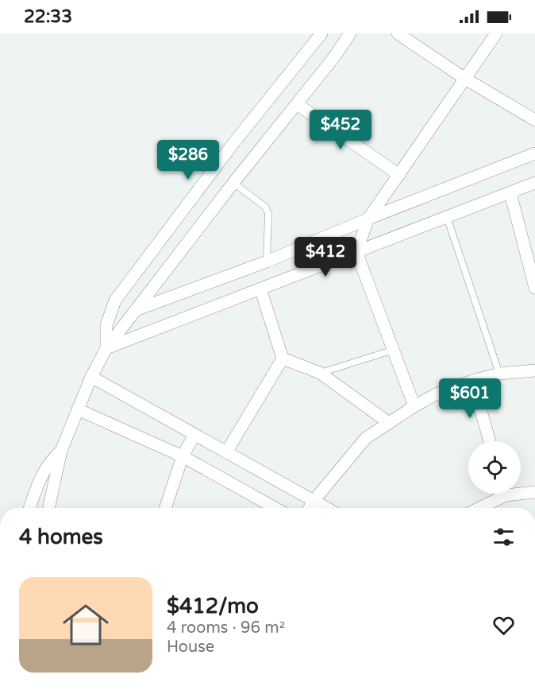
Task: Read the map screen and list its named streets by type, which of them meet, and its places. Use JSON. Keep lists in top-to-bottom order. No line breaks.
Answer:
{"page":{"status":"22:33","price":["$452","$286","$412","$601"],"heading":"4 homes","list":[{"name":"$412/mo","note":"4 rooms · 96 m² · House"}]}}
